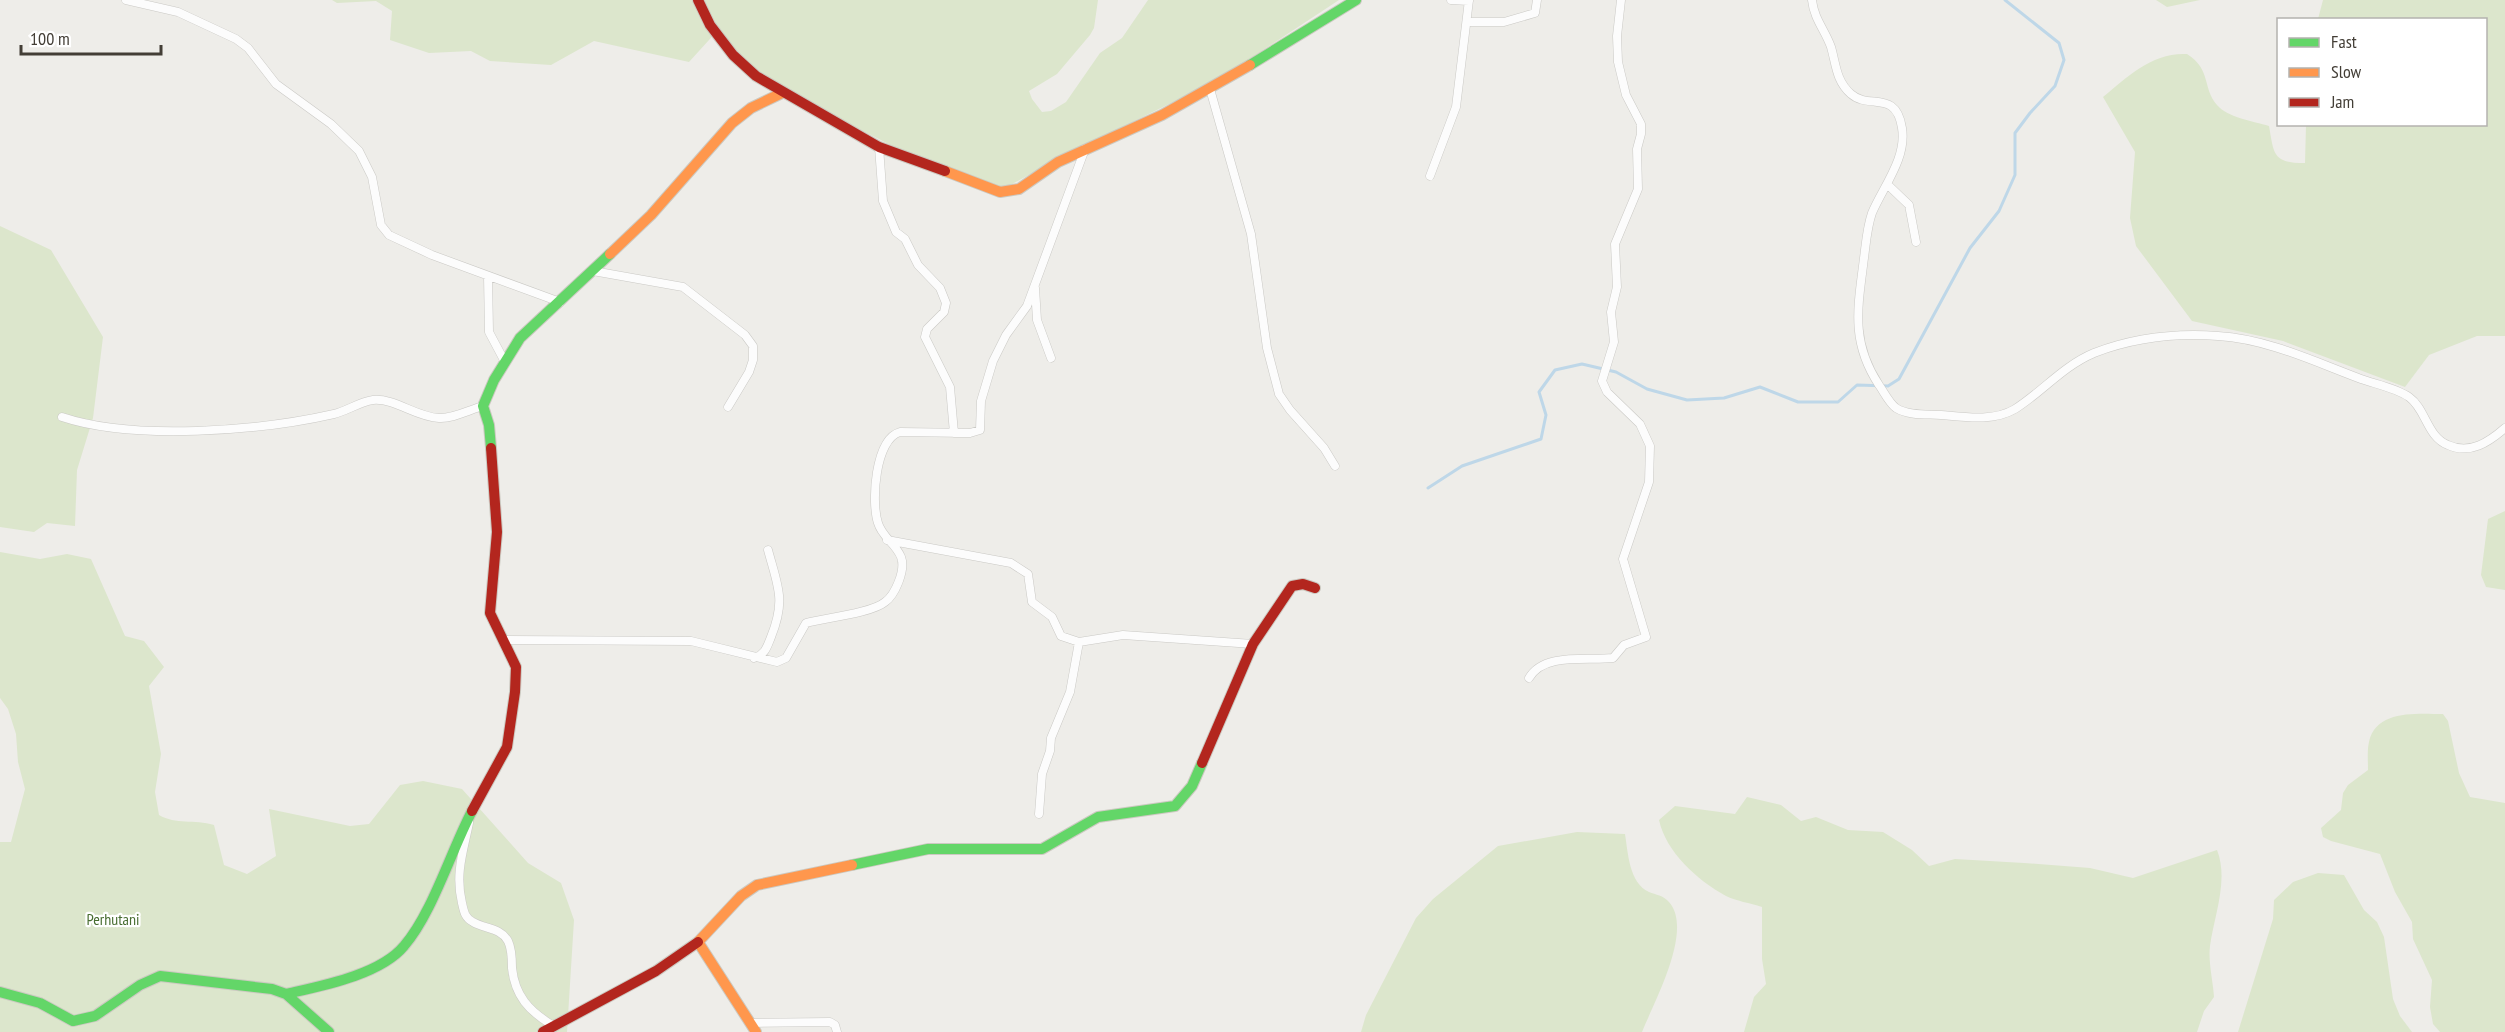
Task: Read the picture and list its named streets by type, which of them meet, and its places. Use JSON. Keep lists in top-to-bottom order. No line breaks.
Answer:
{"parks":["Perhutani"],"legend":["Fast","Slow","Jam"],"scale_bar":"100 m"}
